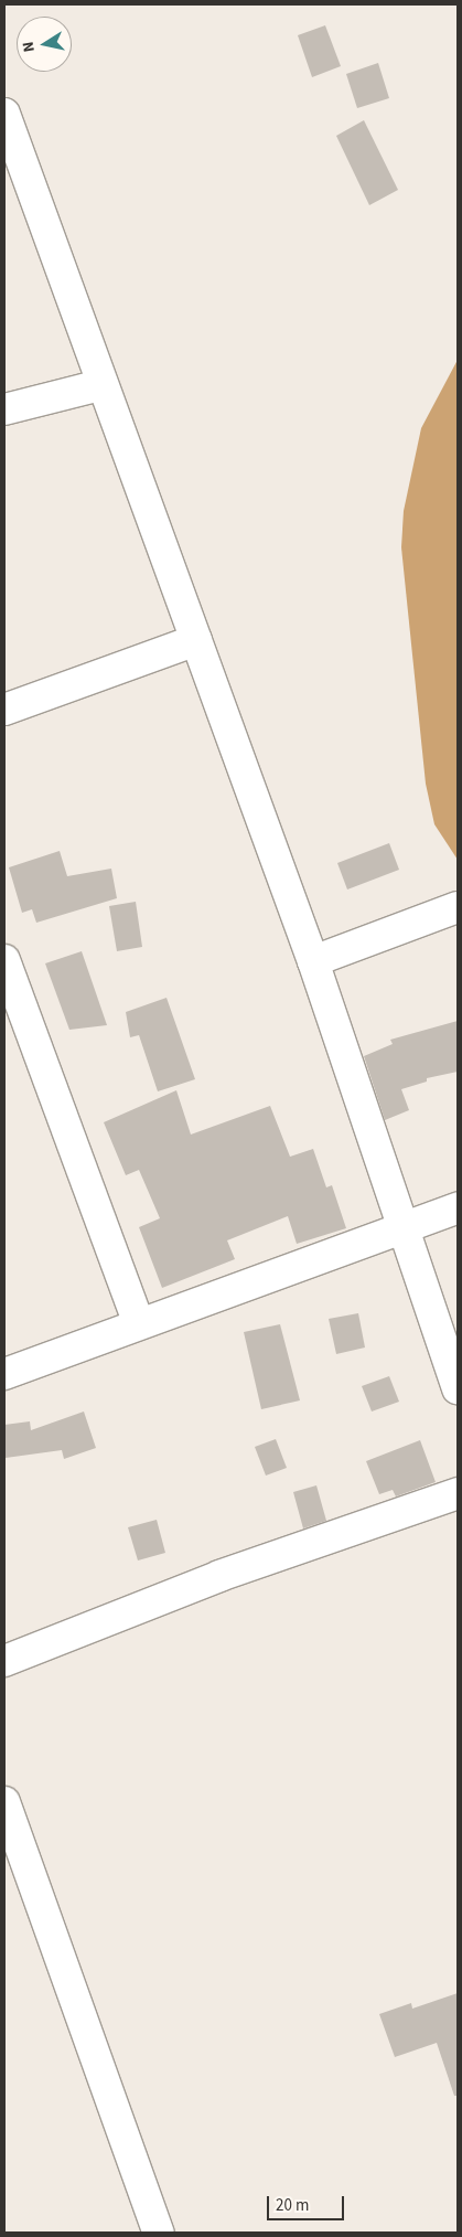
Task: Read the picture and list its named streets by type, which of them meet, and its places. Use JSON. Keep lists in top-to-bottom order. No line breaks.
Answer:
{"scale_bar":"20 m","north":"left"}
